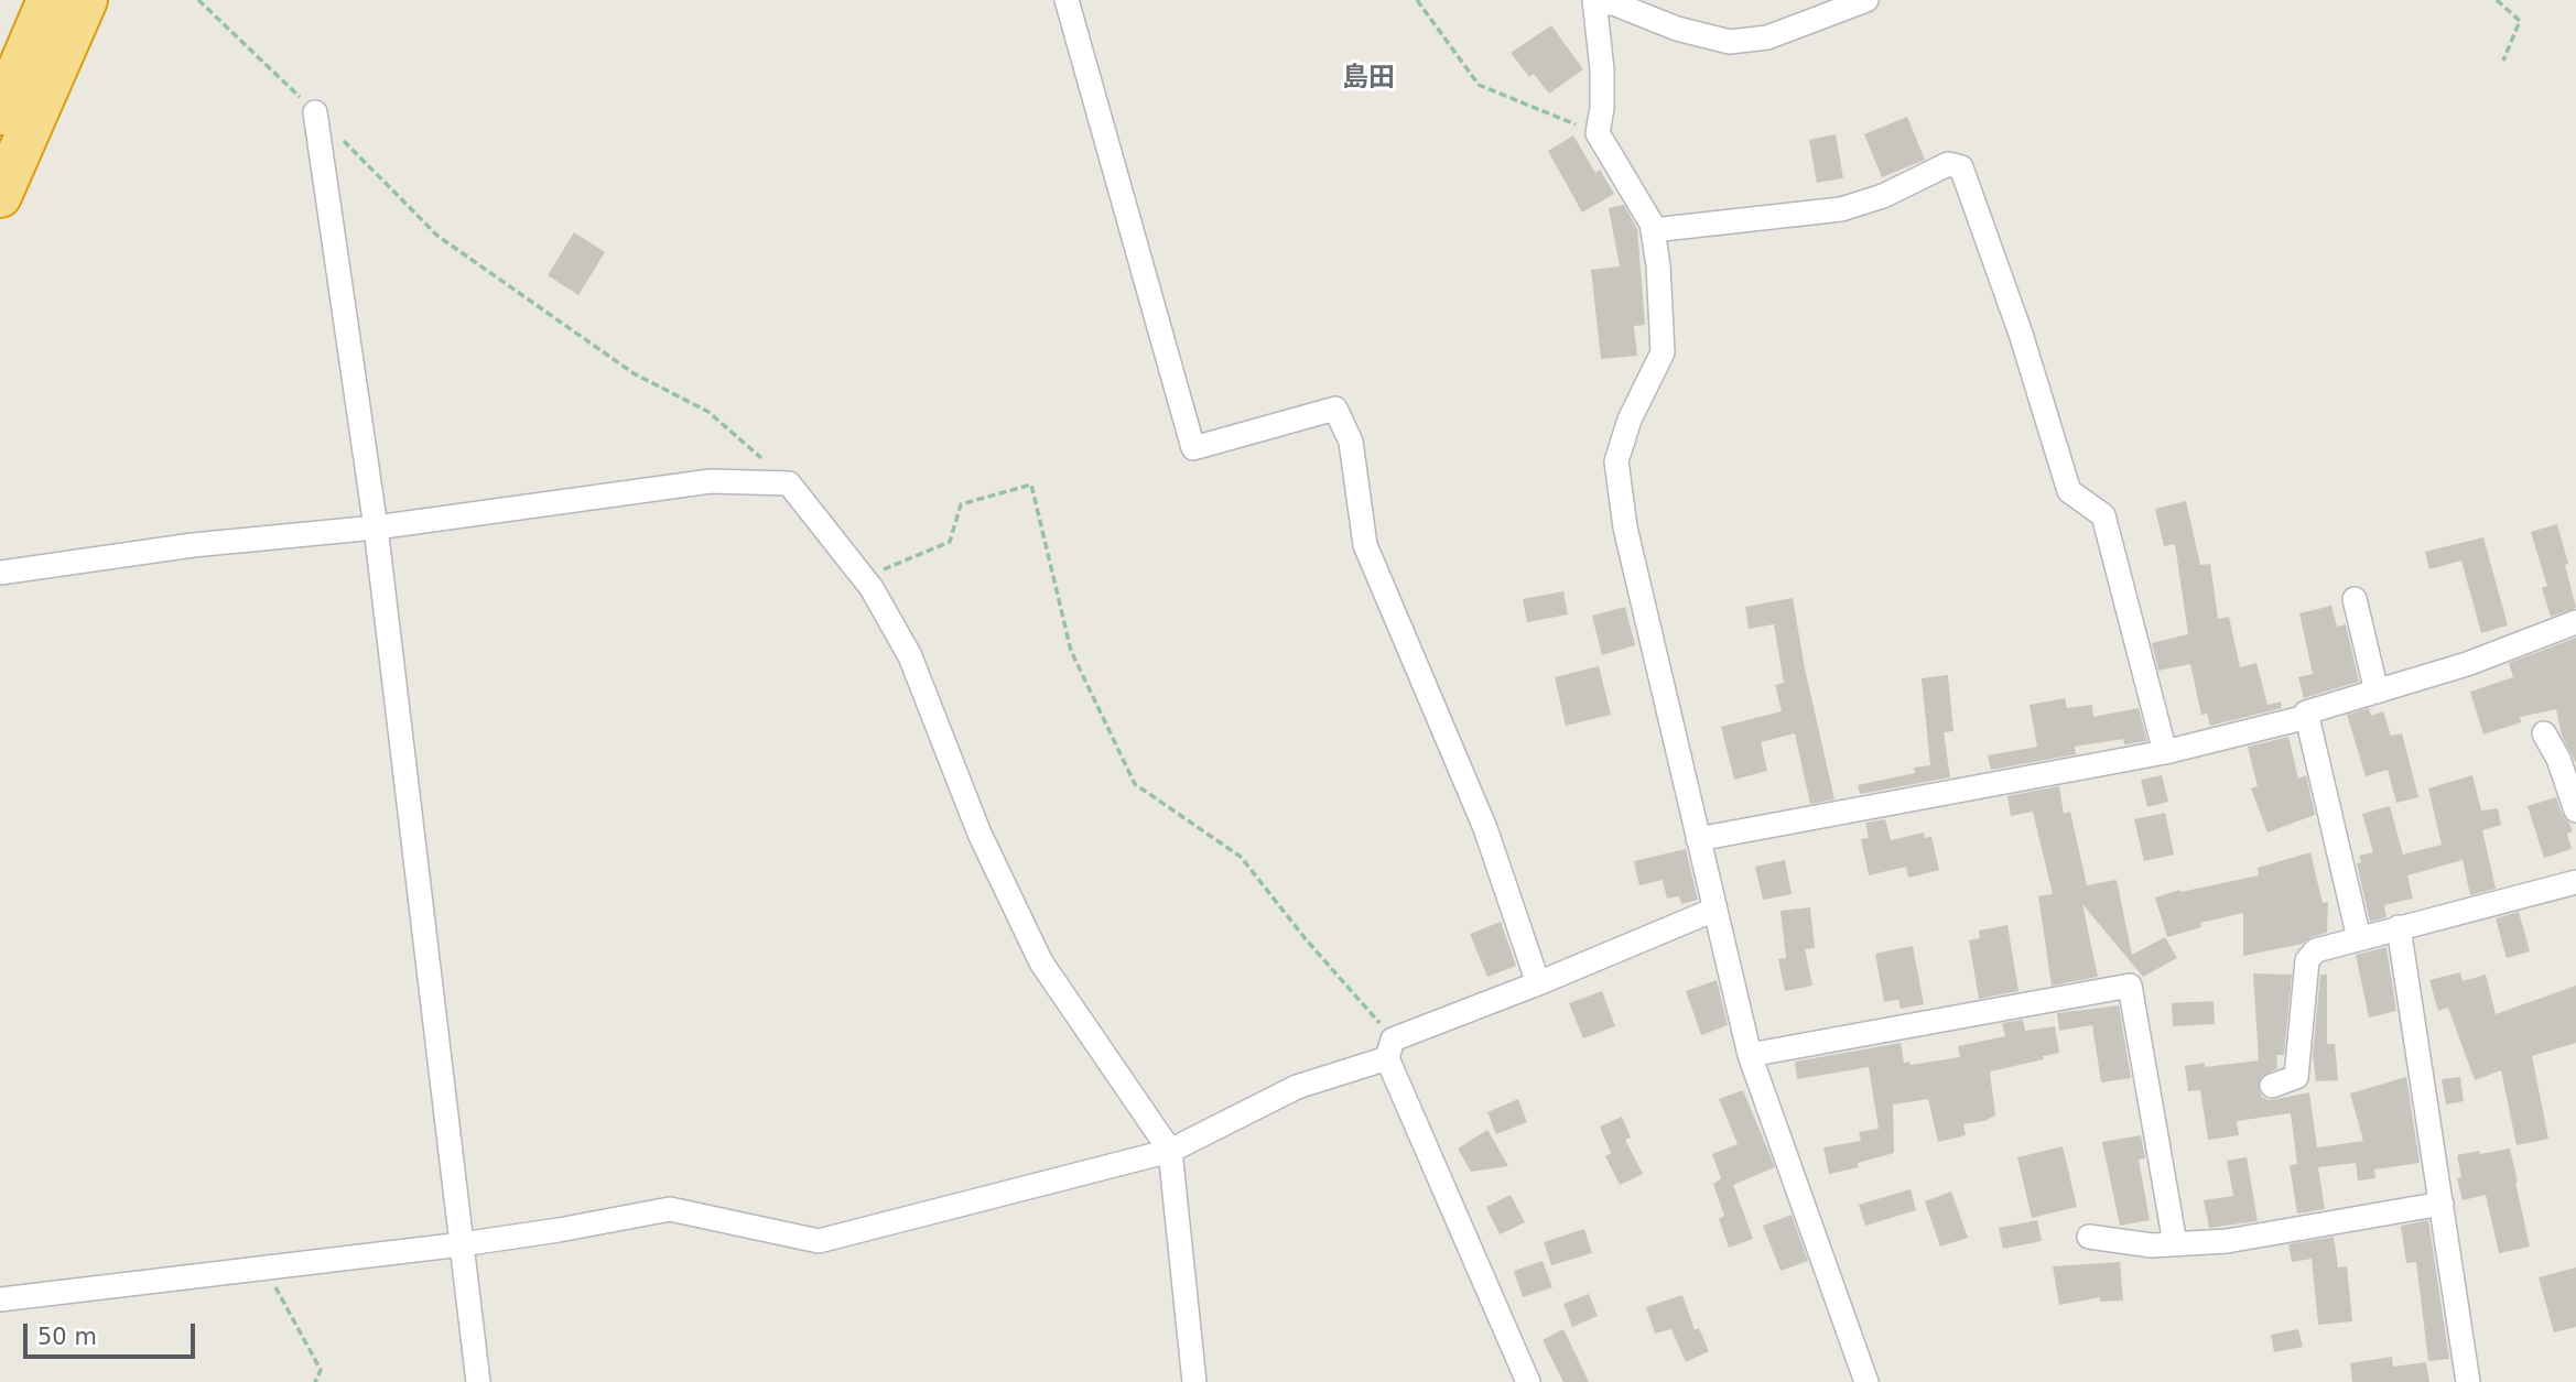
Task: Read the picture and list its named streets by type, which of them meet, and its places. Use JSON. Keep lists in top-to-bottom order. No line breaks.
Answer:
{"districts":["島田"],"scale_bar":"50 m"}
